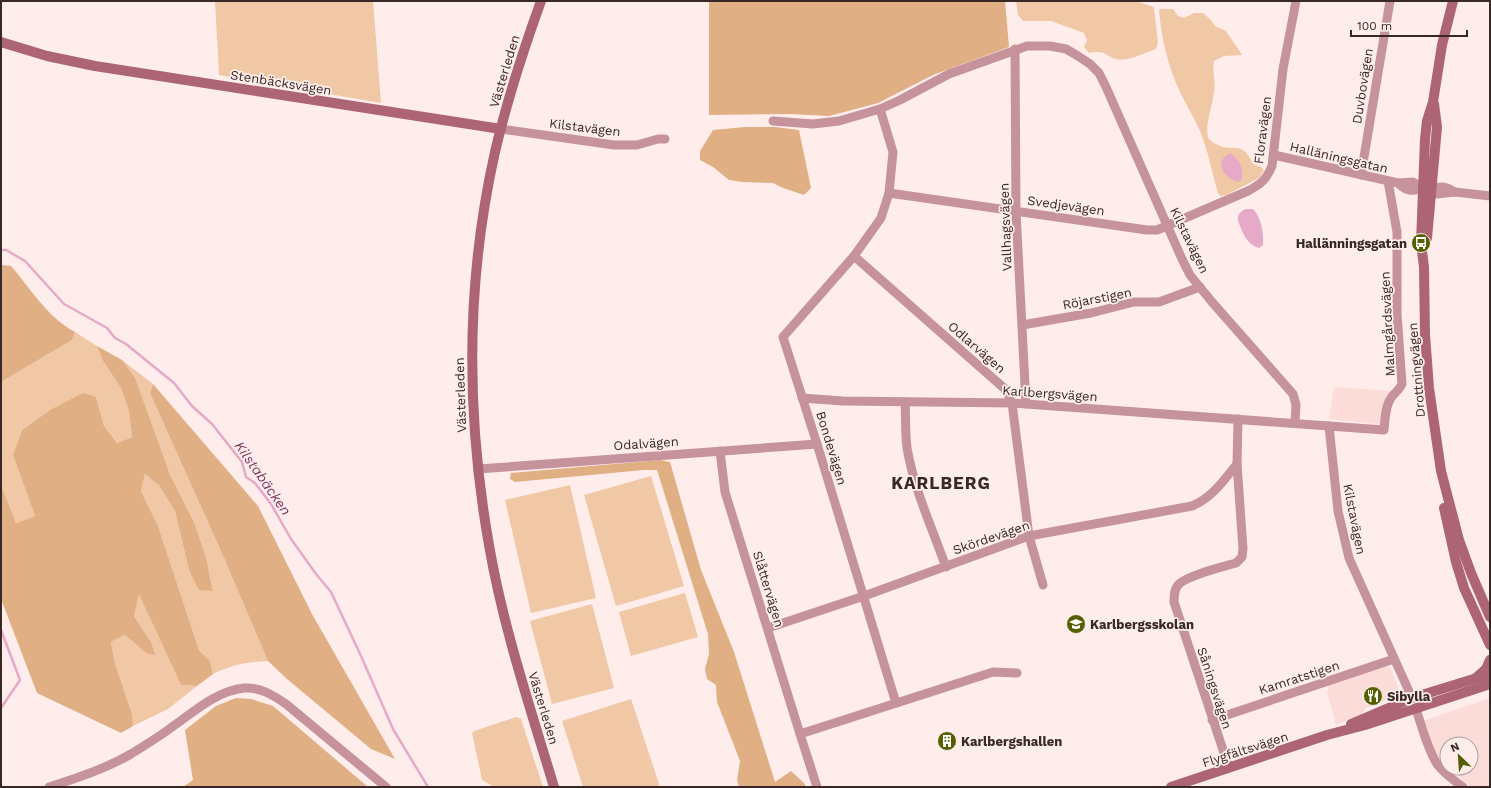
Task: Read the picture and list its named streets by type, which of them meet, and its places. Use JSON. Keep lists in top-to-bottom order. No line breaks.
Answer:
{"streets":{"street":["Västerleden","Stenbäcksvägen","Duvbovägen","Kilstavägen","Floravägen","Halläningsgatan","Svedjevägen","Vallhagsvägen","Röjarstigen","Malmgårdsvägen","Odlarvägen","Drottningvägen","Karlbergsvägen","Odalvägen","Bondevägen","Skördevägen","Slåttervägen","Kamratstigen","Såningsvägen","Flygfältsvägen"]},"crossings":[["Västerleden","Stenbäcksvägen"],["Västerleden","Kilstavägen"],["Västerleden","Odalvägen"],["Stenbäcksvägen","Kilstavägen"],["Duvbovägen","Halläningsgatan"],["Kilstavägen","Floravägen"],["Kilstavägen","Svedjevägen"],["Kilstavägen","Vallhagsvägen"],["Kilstavägen","Röjarstigen"],["Kilstavägen","Malmgårdsvägen"],["Kilstavägen","Karlbergsvägen"],["Kilstavägen","Bondevägen"],["Kilstavägen","Kamratstigen"],["Kilstavägen","Flygfältsvägen"],["Floravägen","Halläningsgatan"],["Floravägen","Svedjevägen"],["Halläningsgatan","Malmgårdsvägen"],["Halläningsgatan","Drottningvägen"],["Svedjevägen","Vallhagsvägen"],["Svedjevägen","Bondevägen"],["Vallhagsvägen","Röjarstigen"],["Vallhagsvägen","Karlbergsvägen"],["Odlarvägen","Karlbergsvägen"],["Odlarvägen","Bondevägen"],["Odlarvägen","Skördevägen"],["Karlbergsvägen","Bondevägen"],["Karlbergsvägen","Såningsvägen"],["Odalvägen","Bondevägen"],["Odalvägen","Slåttervägen"],["Bondevägen","Skördevägen"],["Skördevägen","Slåttervägen"],["Skördevägen","Såningsvägen"],["Kamratstigen","Såningsvägen"],["Såningsvägen","Flygfältsvägen"]],"districts":["KARLBERG"],"water":["Kilstabäcken"],"places":{"bus stop":["Hallänningsgatan"],"school or university":["Karlbergsskolan"],"restaurant":["Sibylla"],"building":["Karlbergshallen"]},"scale_bar":"100 m","north":"top left"}
